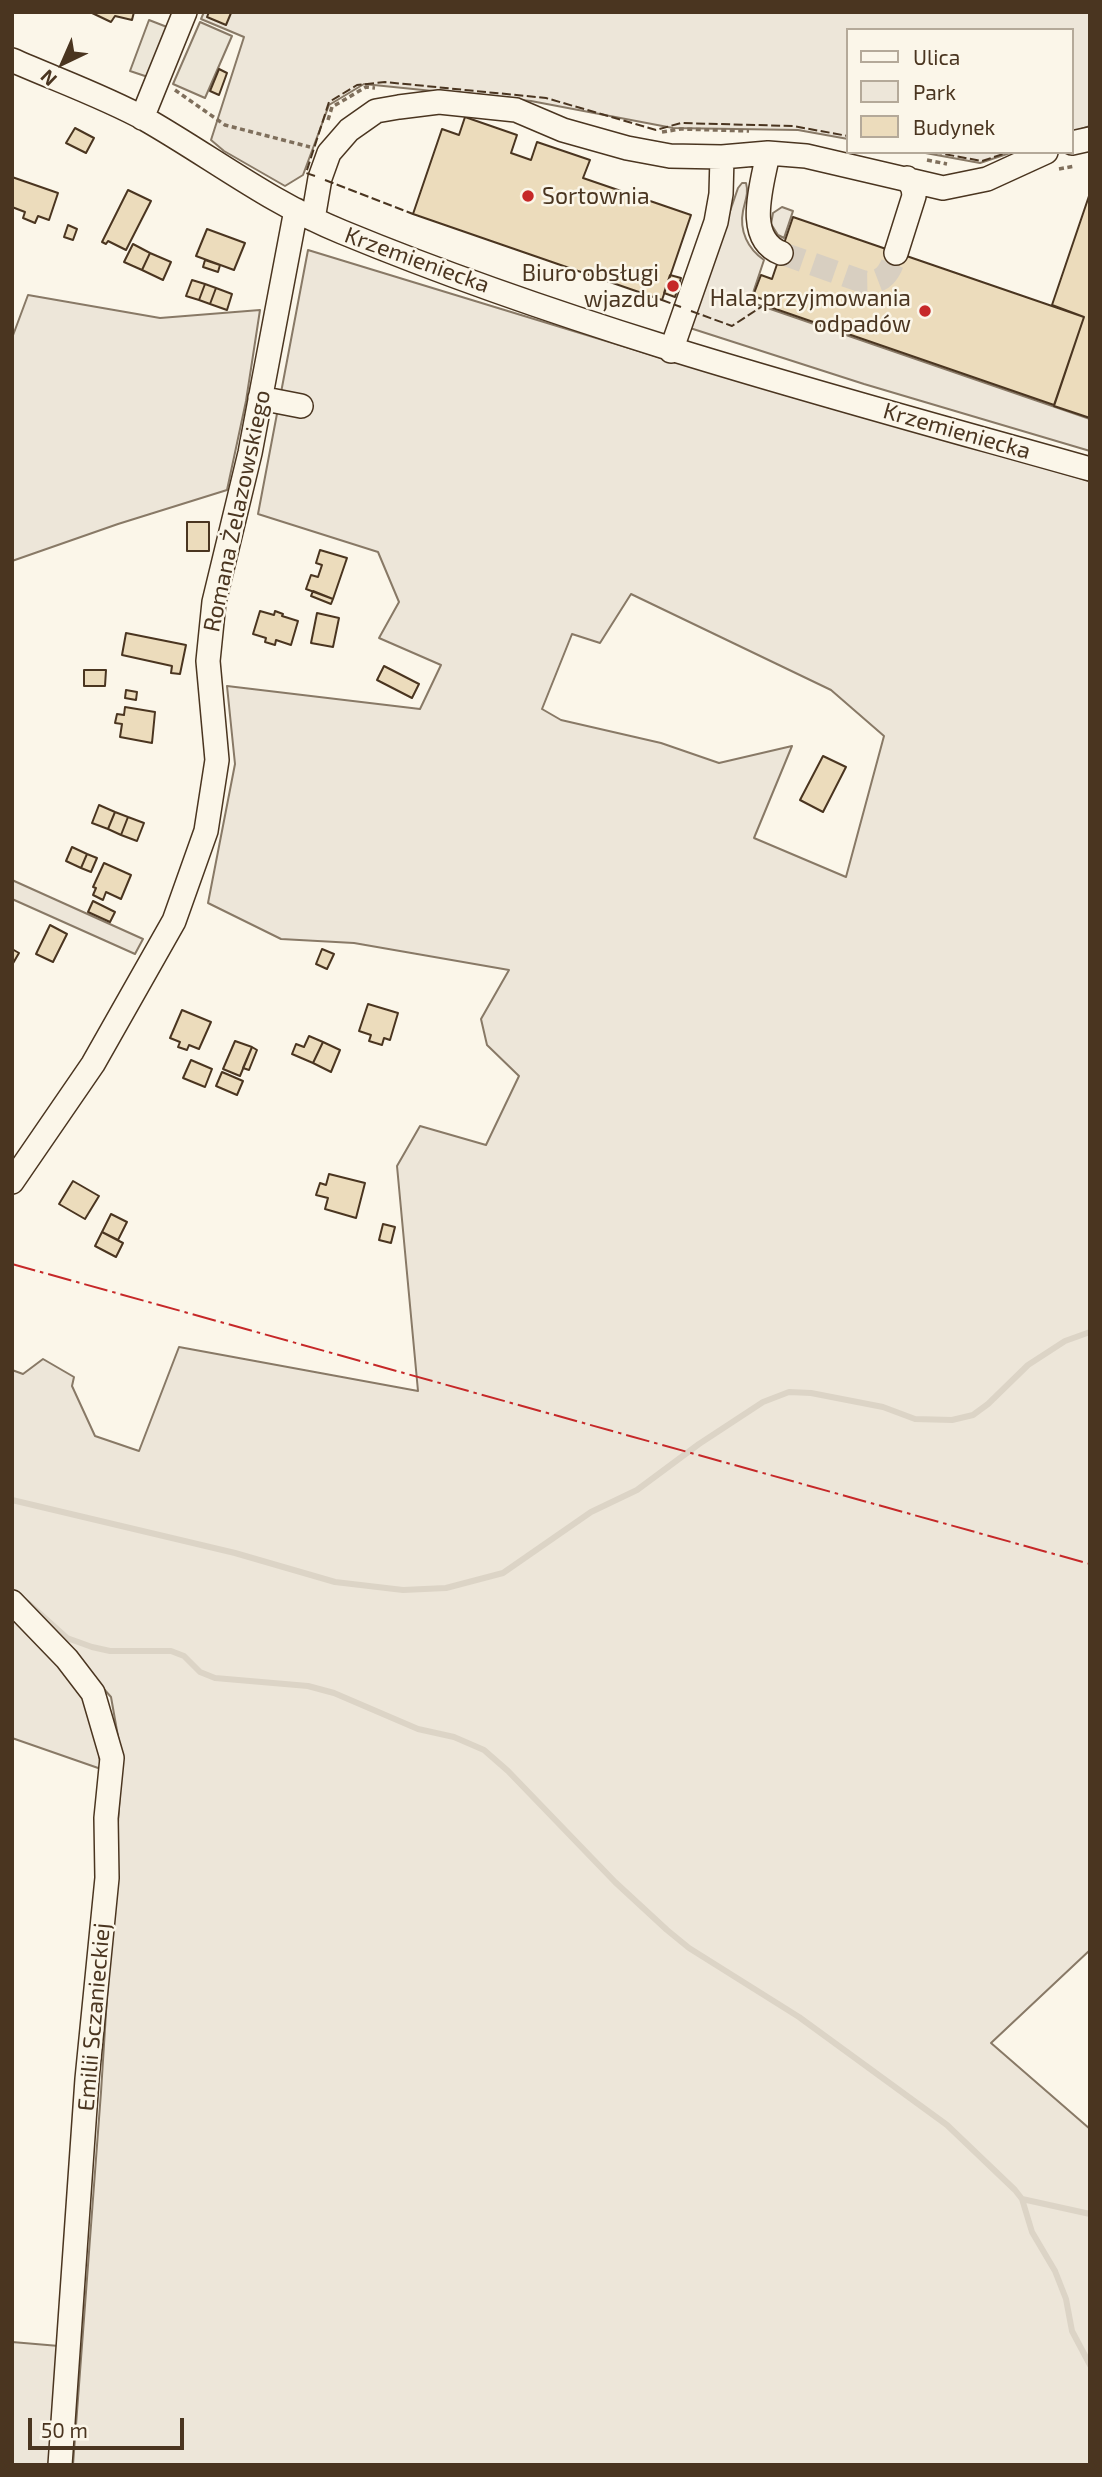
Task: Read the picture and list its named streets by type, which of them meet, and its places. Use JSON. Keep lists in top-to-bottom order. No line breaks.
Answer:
{"streets":{"street":["Krzemieniecka","Romana Żelazowskiego","Emilii Sczanieckiej"]},"crossings":[["Krzemieniecka","Romana Żelazowskiego"]],"places":["Sortownia","Biuro obsługi wjazdu","Hala przyjmowania odpadów"],"legend":["Ulica","Park","Budynek"],"scale_bar":"50 m","north":"bottom left"}
